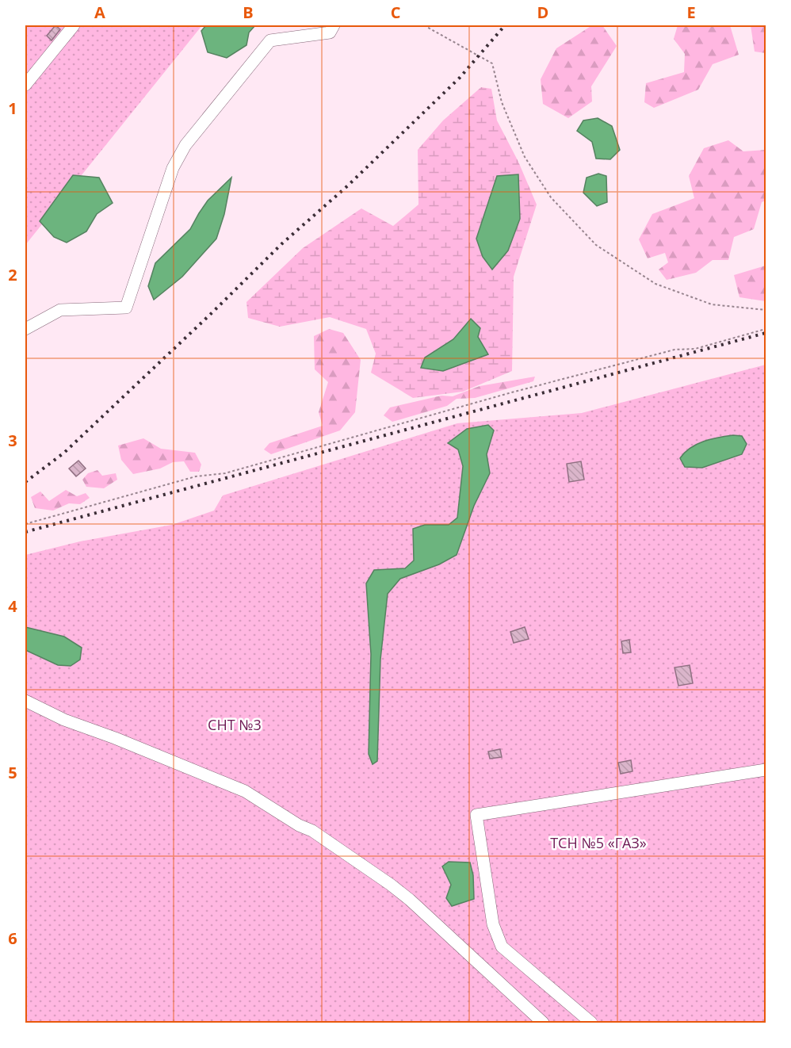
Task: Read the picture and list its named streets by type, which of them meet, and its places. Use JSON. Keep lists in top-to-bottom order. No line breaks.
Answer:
{"parks":["СНТ №3","ТСН №5 «ГАЗ»"],"grid":{"columns":["A","B","C","D","E"],"rows":["1","2","3","4","5","6"]}}
